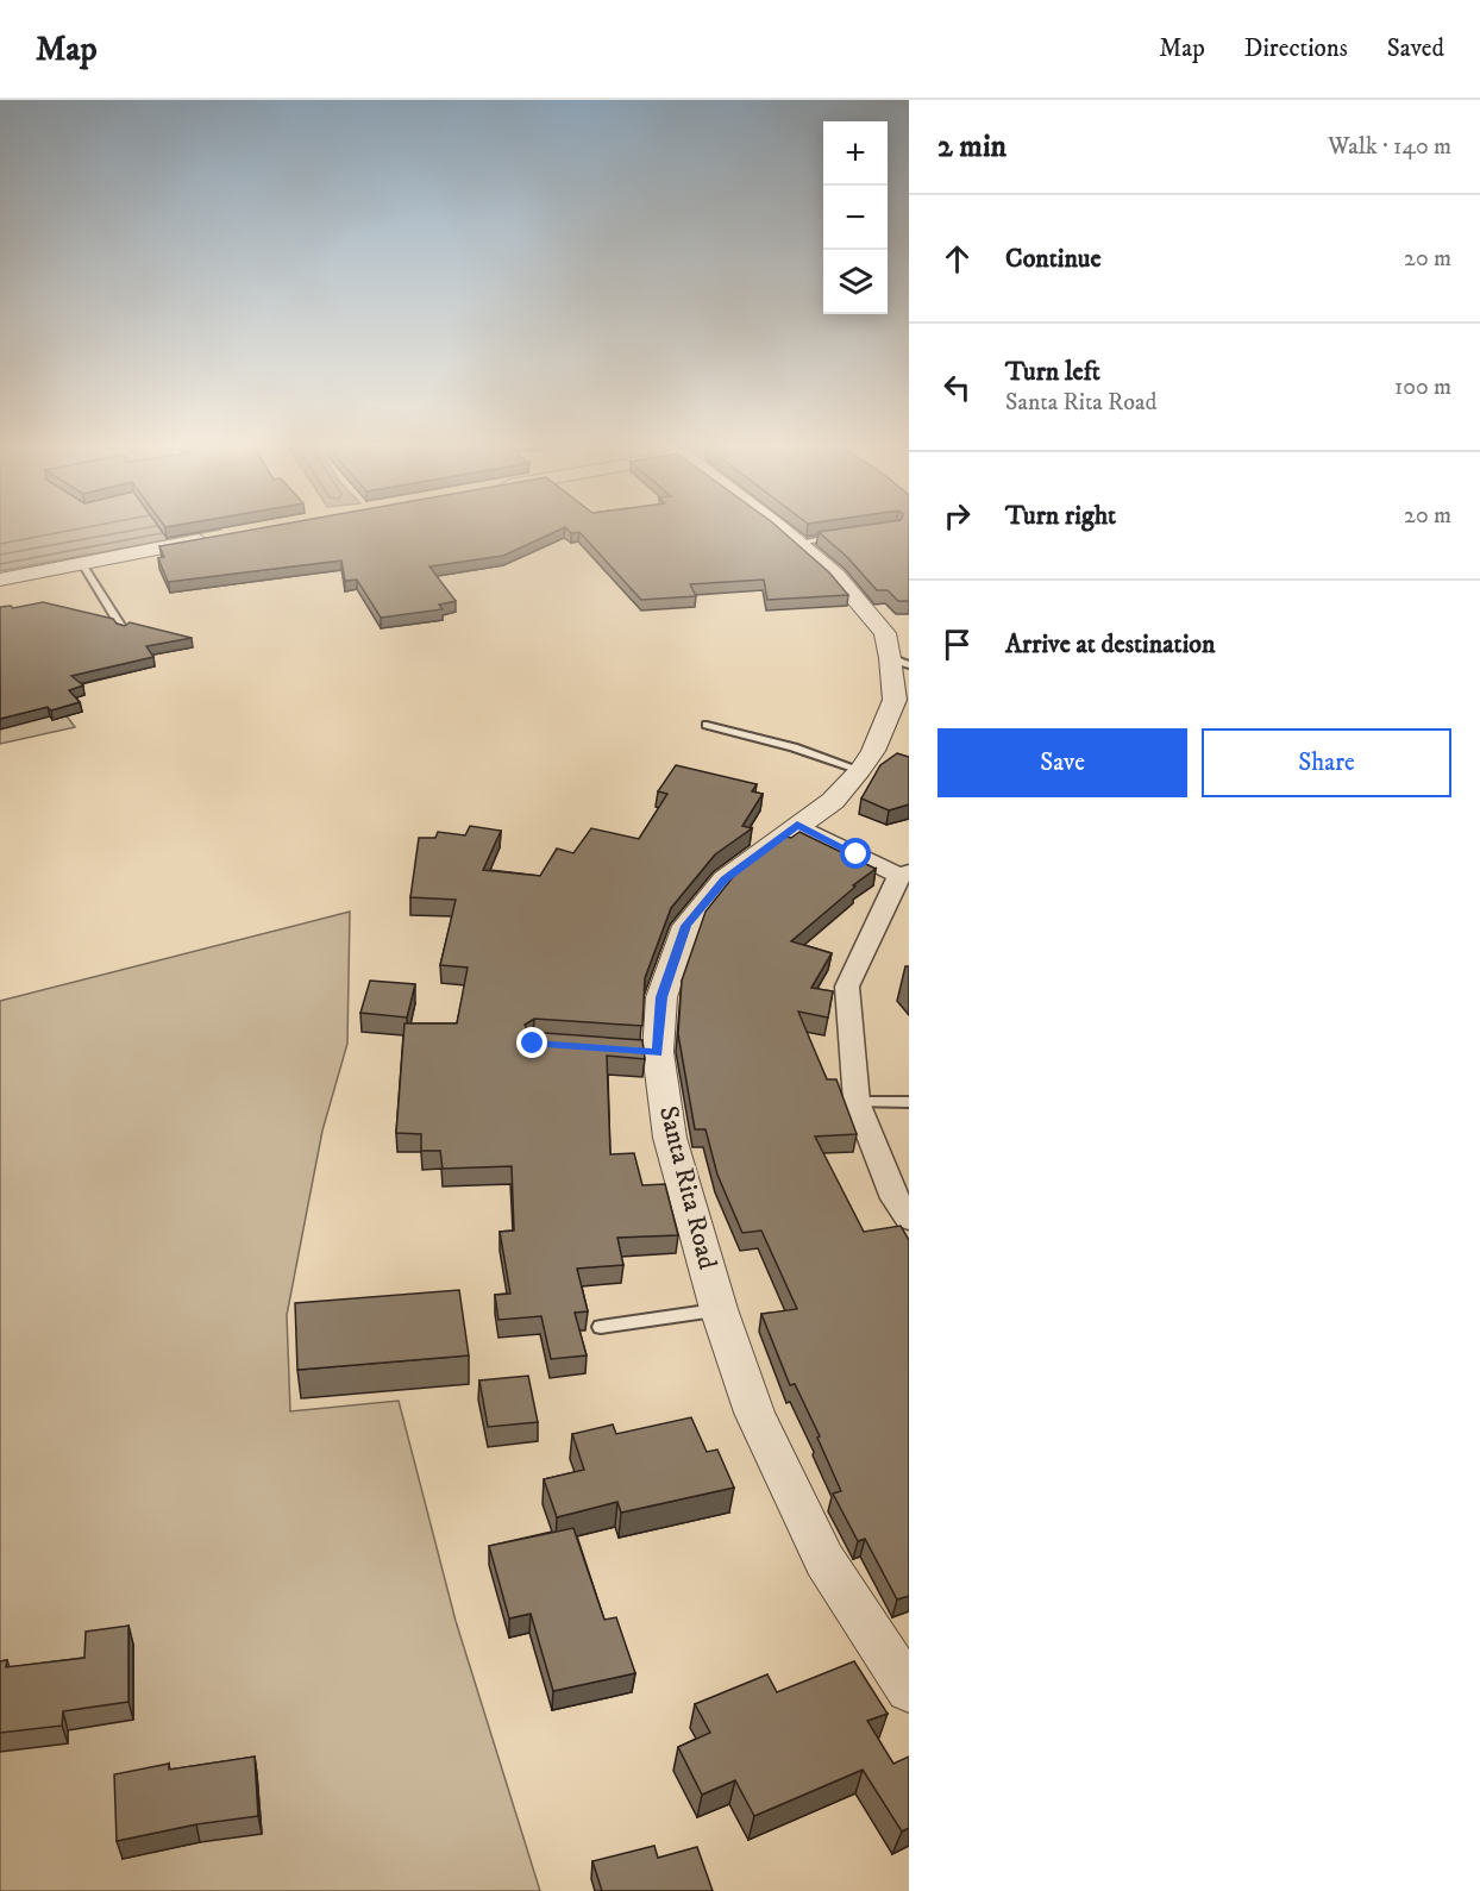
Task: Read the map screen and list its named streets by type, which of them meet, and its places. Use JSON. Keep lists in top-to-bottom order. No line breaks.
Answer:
{"streets":{"street":["Santa Rita Road"]},"page":{"header":"Map","nav":["Map","Directions","Saved"],"heading":["2 min","Walk · 140 m"],"map_buttons":["+","−"],"list":[["Continue","20 m"],["Turn left","Santa Rita Road","100 m"],["Turn right","20 m"],"Arrive at destination"],"buttons":["Save","Share"]}}
